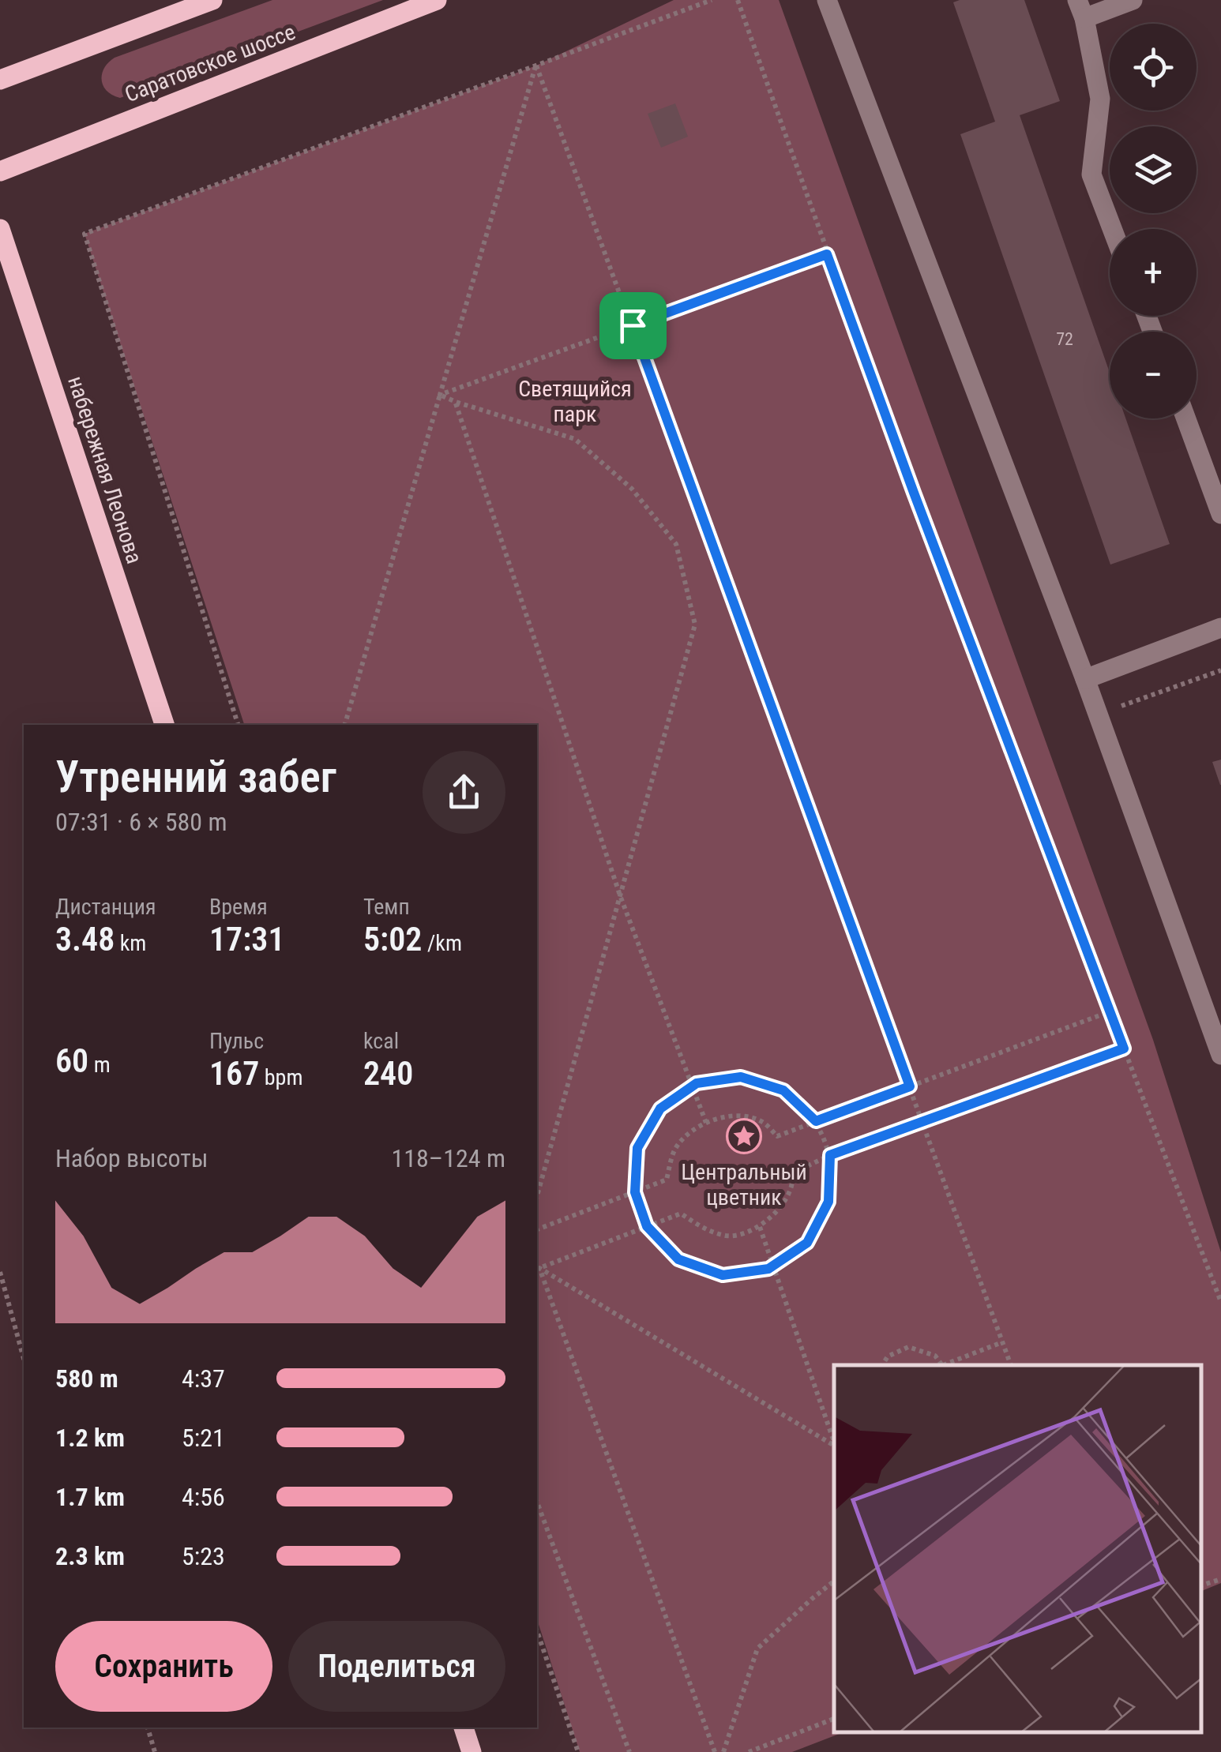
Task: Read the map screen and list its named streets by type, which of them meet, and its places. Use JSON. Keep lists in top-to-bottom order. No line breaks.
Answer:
{"streets":{"main road":["Саратовское шоссе","набережная Леонова"]},"parks":["Светящийся парк"],"places":{"place":["Центральный цветник"]},"house_numbers":["72"],"page":{"map_buttons":["+","−"],"heading":["Утренний забег","07:31 · 6 × 580 m"],"stats":[["Дистанция","3.48 km"],["Время","17:31"],["Темп","5:02 /km"],["60 m"],["Пульс","167 bpm"],["kcal","240"]],"chart":["Набор высоты","118–124 m"],"list":[{"name":"580 m","note":"4:37"},{"name":"1.2 km","note":"5:21"},{"name":"1.7 km","note":"4:56"},{"name":"2.3 km","note":"5:23"}],"buttons":["Сохранить","Поделиться"]}}
